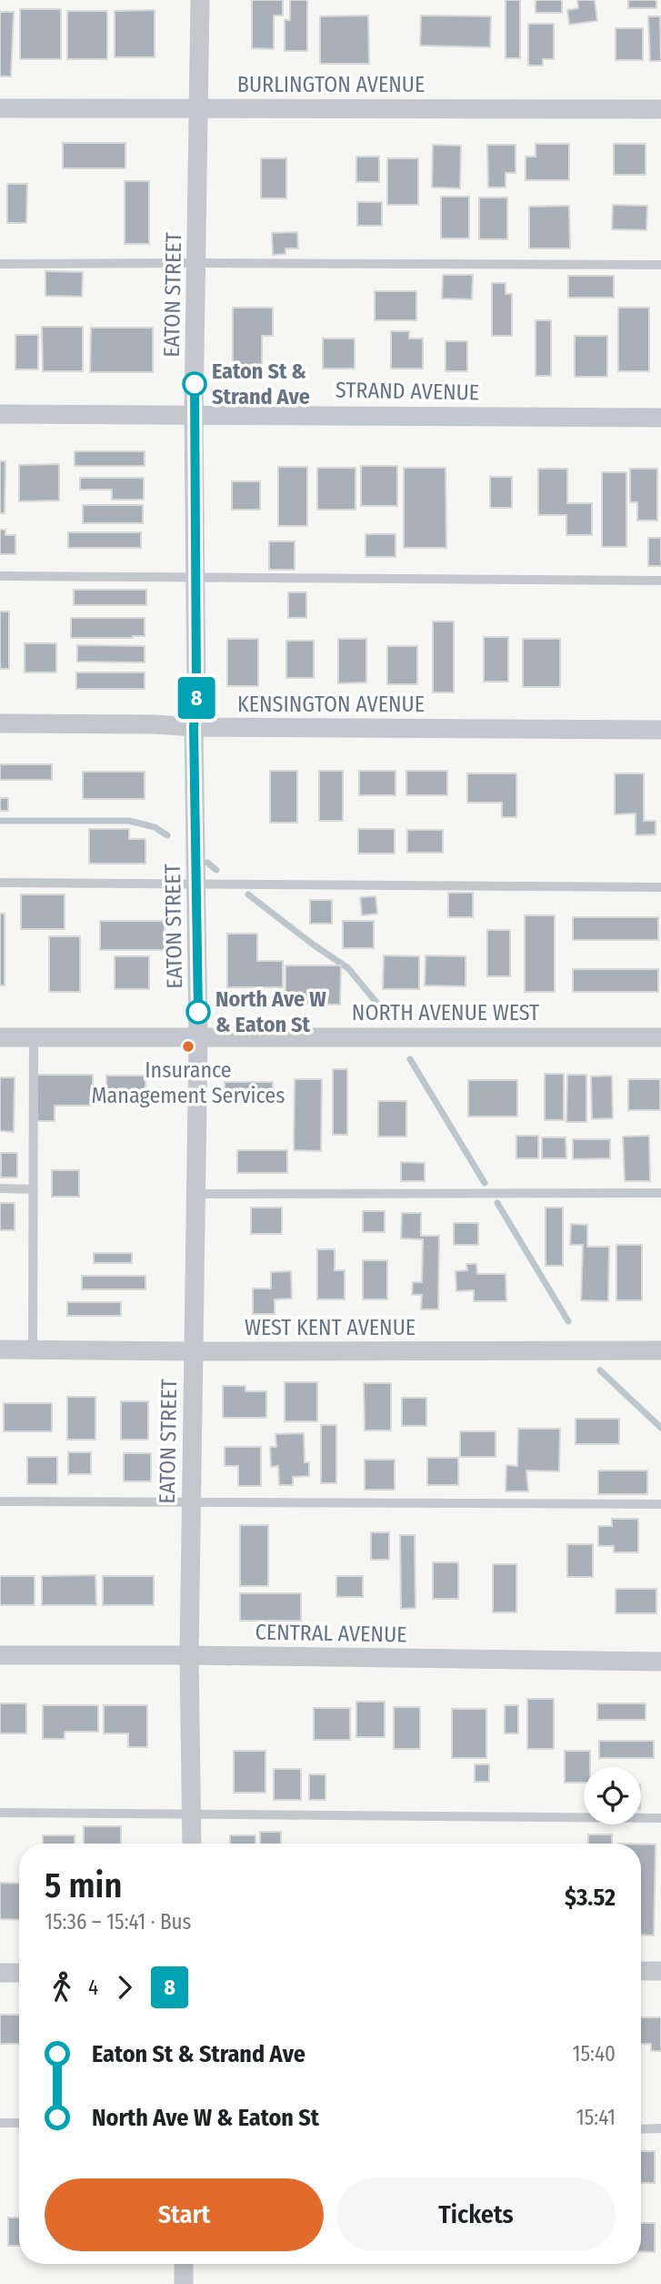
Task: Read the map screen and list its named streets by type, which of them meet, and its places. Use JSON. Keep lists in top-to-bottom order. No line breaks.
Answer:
{"streets":{"street":["BURLINGTON AVENUE","EATON STREET","STRAND AVENUE","KENSINGTON AVENUE","NORTH AVENUE WEST","WEST KENT AVENUE","CENTRAL AVENUE"]},"crossings":[["BURLINGTON AVENUE","EATON STREET"],["EATON STREET","STRAND AVENUE"],["EATON STREET","KENSINGTON AVENUE"],["EATON STREET","NORTH AVENUE WEST"],["EATON STREET","WEST KENT AVENUE"],["EATON STREET","CENTRAL AVENUE"]],"places":["Eaton St & Strand Ave","North Ave W & Eaton St","Insurance Management Services"],"lines":["bus line 8"],"page":{"on_map":"8","heading":["5 min","15:36 – 15:41 · Bus","$3.52"],"legs":["4","8"],"list":[{"name":"Eaton St & Strand Ave","value":"15:40"},{"name":"North Ave W & Eaton St","value":"15:41"}],"buttons":["Start","Tickets"]}}
